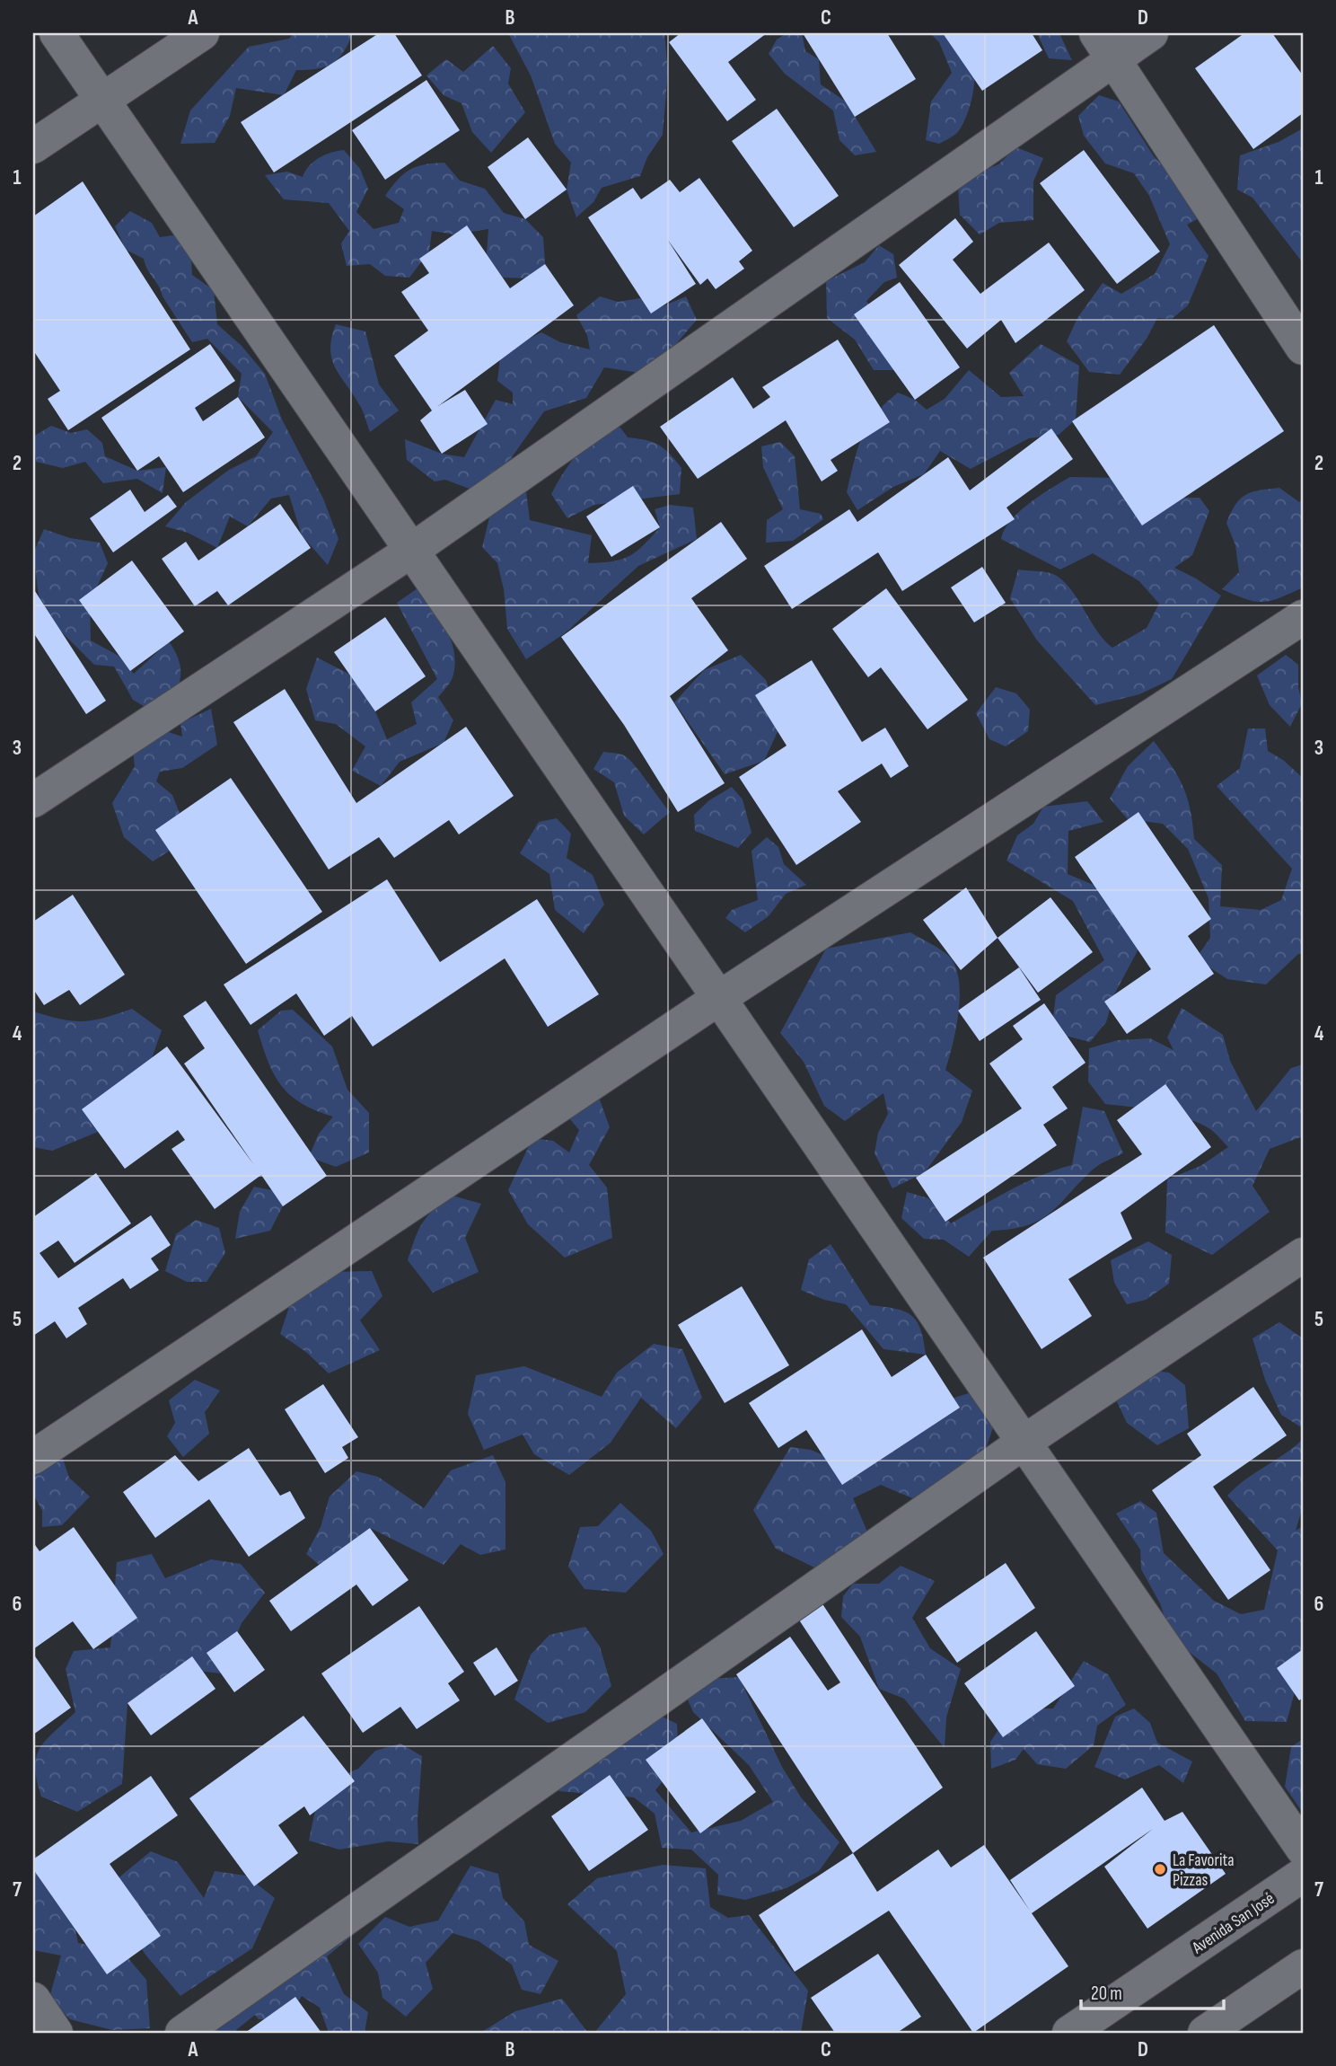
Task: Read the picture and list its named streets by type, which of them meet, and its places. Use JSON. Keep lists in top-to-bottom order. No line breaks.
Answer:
{"streets":{"street":["Avenida San José"]},"places":["La Favorita Pizzas"],"scale_bar":"20 m","grid":{"columns":["A","B","C","D"],"rows":["1","2","3","4","5","6","7"]}}
